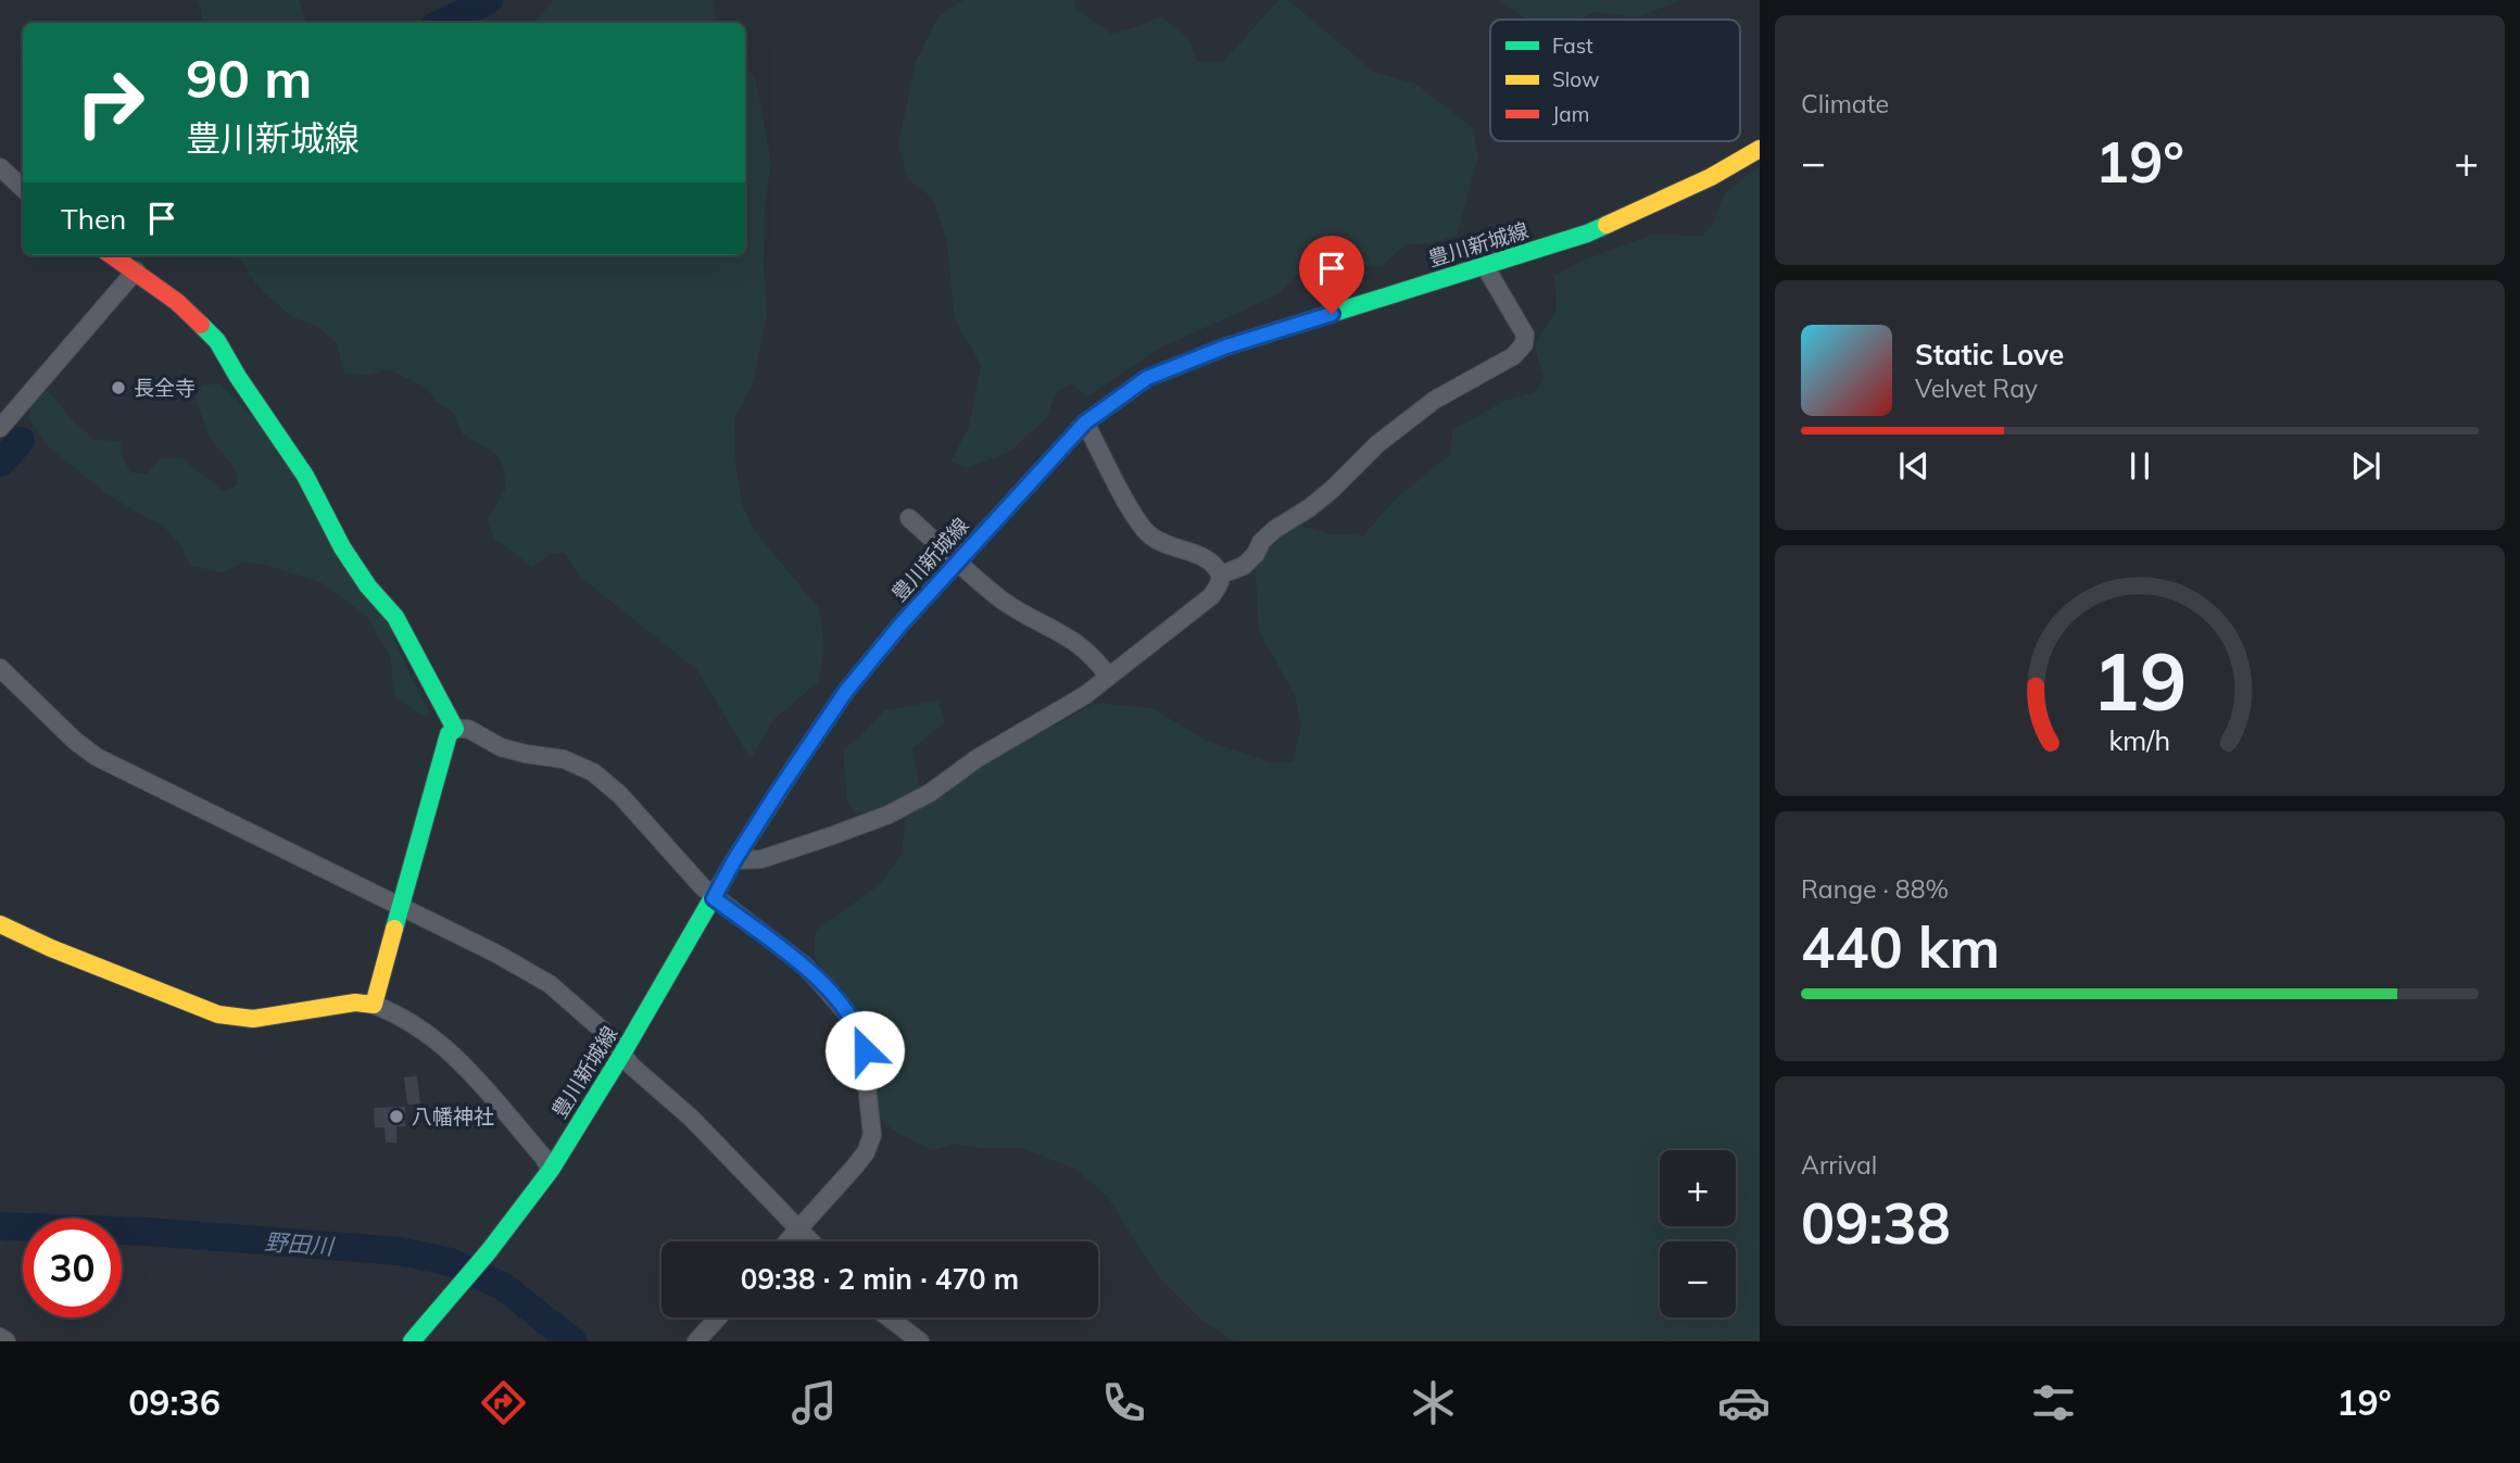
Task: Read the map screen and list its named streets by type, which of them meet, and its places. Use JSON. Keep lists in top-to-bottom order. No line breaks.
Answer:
{"streets":{"main road":["豊川新城線"]},"water":["野田川"],"places":["長全寺","八幡神社"],"legend":["Fast","Slow","Jam"],"page":{"tile":["Climate",["Range · 88%","440 km"],["Arrival","09:38"]],"turn":["90 m","豊川新城線"],"heat":["−","19°","+"],"then":"Then","song":["Static Love","Velvet Ray"],"map_buttons":["+","−"],"limit":"30","trip":"09:38 · 2 min · 470 m","tabs":["09:36","19°"],"gauge":["19","km/h"]}}
